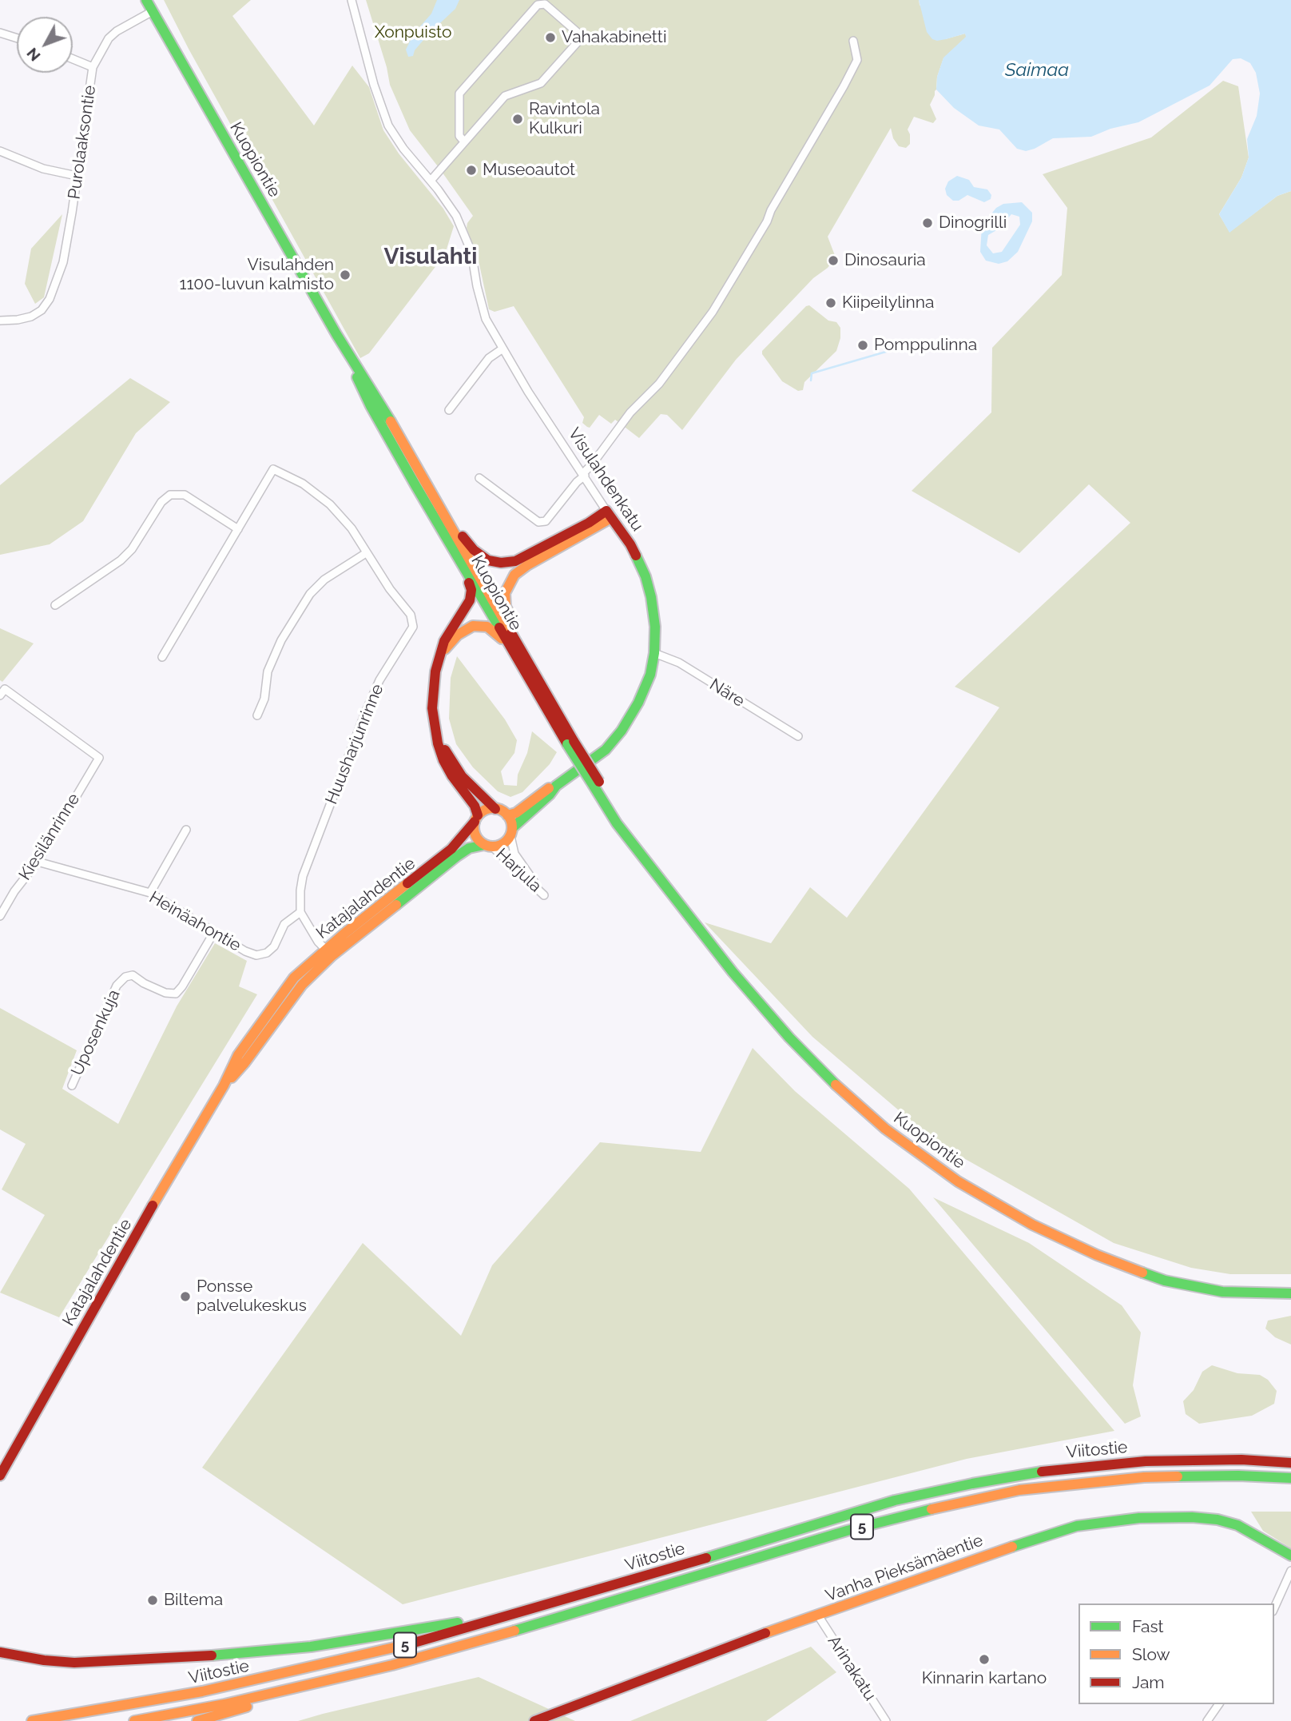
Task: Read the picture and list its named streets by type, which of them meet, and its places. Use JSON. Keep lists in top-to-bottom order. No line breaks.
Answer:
{"streets":{"main road":["Kuopiontie","Visulahdenkatu","Katajalahdentie","Viitostie","5","Vanha Pieksämäentie"],"street":["Purolaaksontie","Näre","Huusharjunrinne","Kiesilänrinne","Harjula","Heinäahontie","Uposenkuja","Arinakatu"]},"crossings":[["Purolaaksontie","Kuopiontie"],["Visulahdenkatu","Näre"],["Visulahdenkatu","Harjula"],["Visulahdenkatu","Katajalahdentie"],["Huusharjunrinne","Heinäahontie"],["Kiesilänrinne","Heinäahontie"],["Harjula","Katajalahdentie"],["Heinäahontie","Uposenkuja"],["Vanha Pieksämäentie","Arinakatu"]],"districts":["Visulahti"],"water":["Saimaa"],"parks":["Xonpuisto"],"places":["Vahakabinetti","Ravintola Kulkuri","Museoautot","Dinogrilli","Dinosauria","Visulahden 1100-luvun kalmisto","Kiipeilylinna","Pomppulinna","Ponsse palvelukeskus","Biltema","Kinnarin kartano"],"legend":["Fast","Slow","Jam"],"north":"bottom left"}
